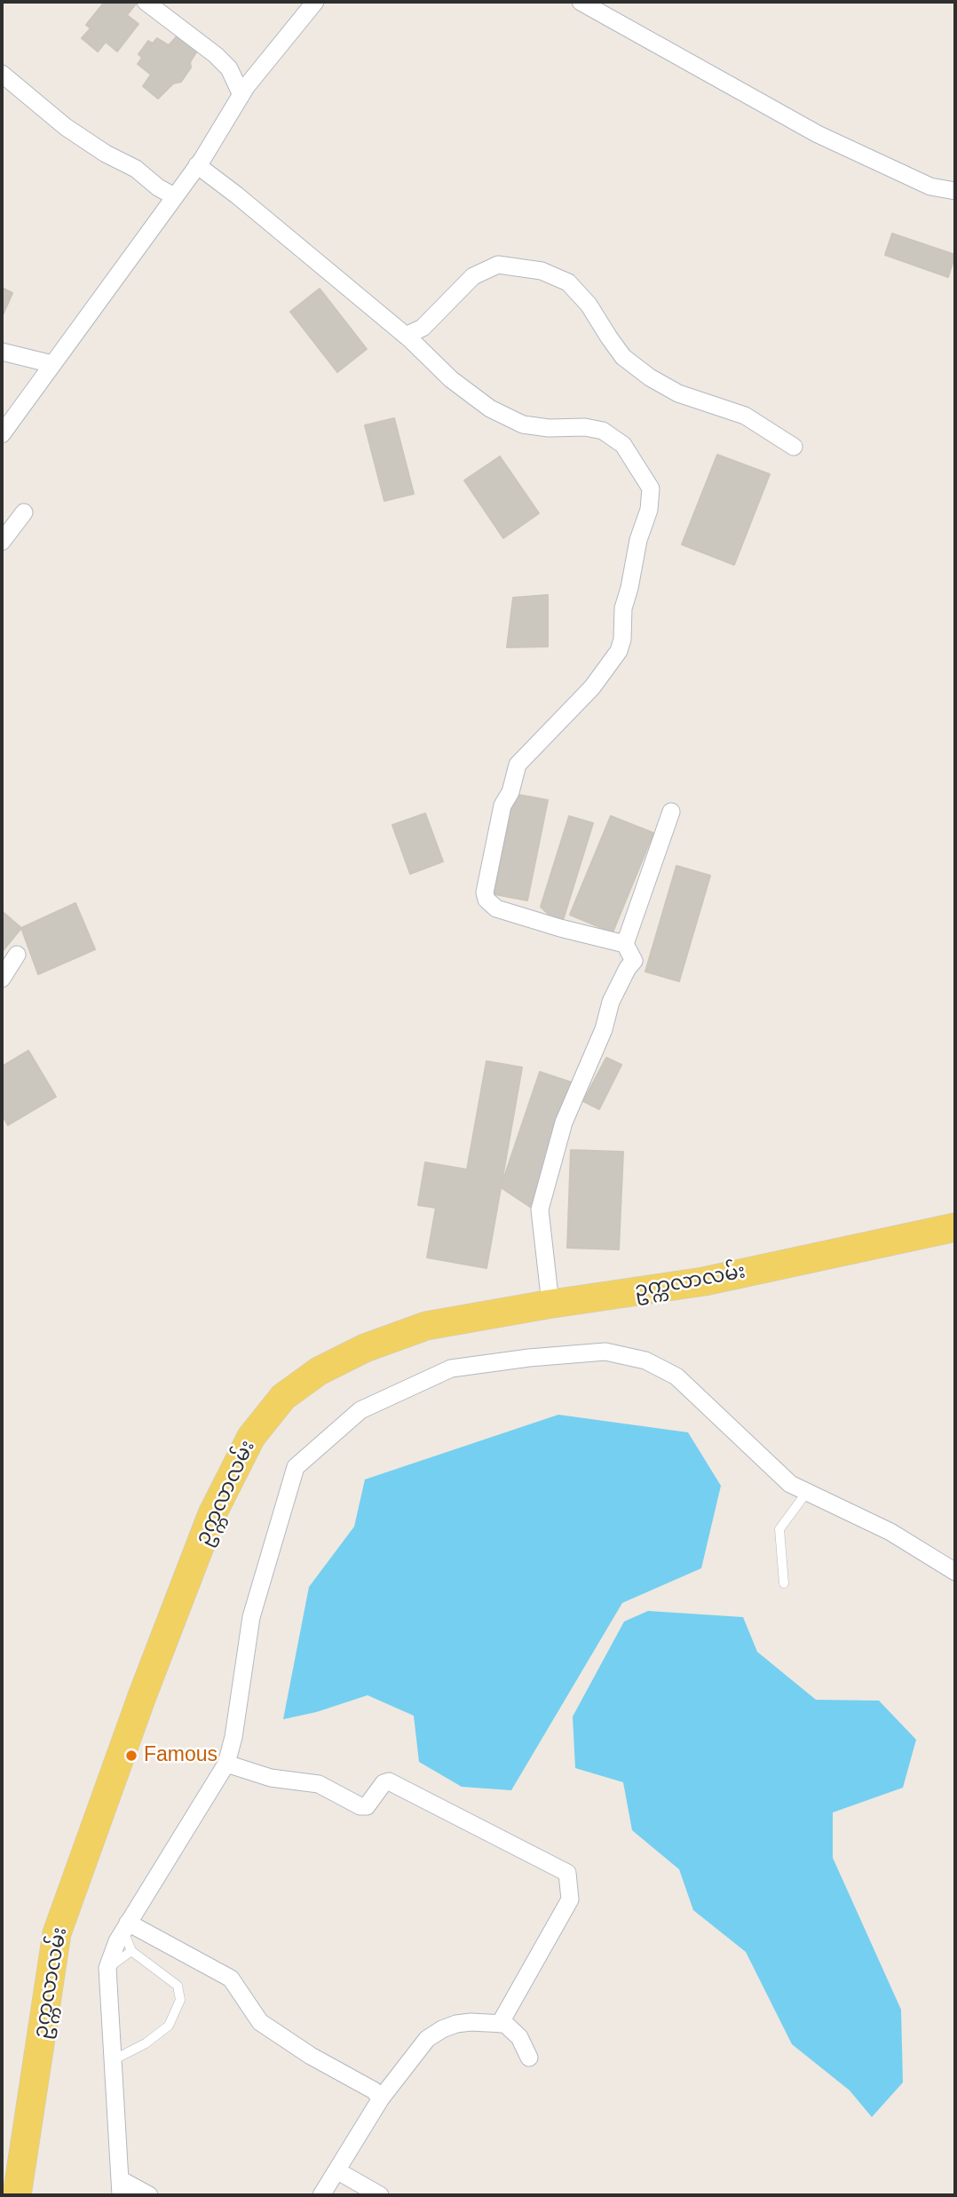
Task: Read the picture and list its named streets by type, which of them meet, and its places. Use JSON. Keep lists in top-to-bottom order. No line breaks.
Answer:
{"streets":{"main road":["ဥက္ကလာလမ်း"]},"places":["Famous"]}
